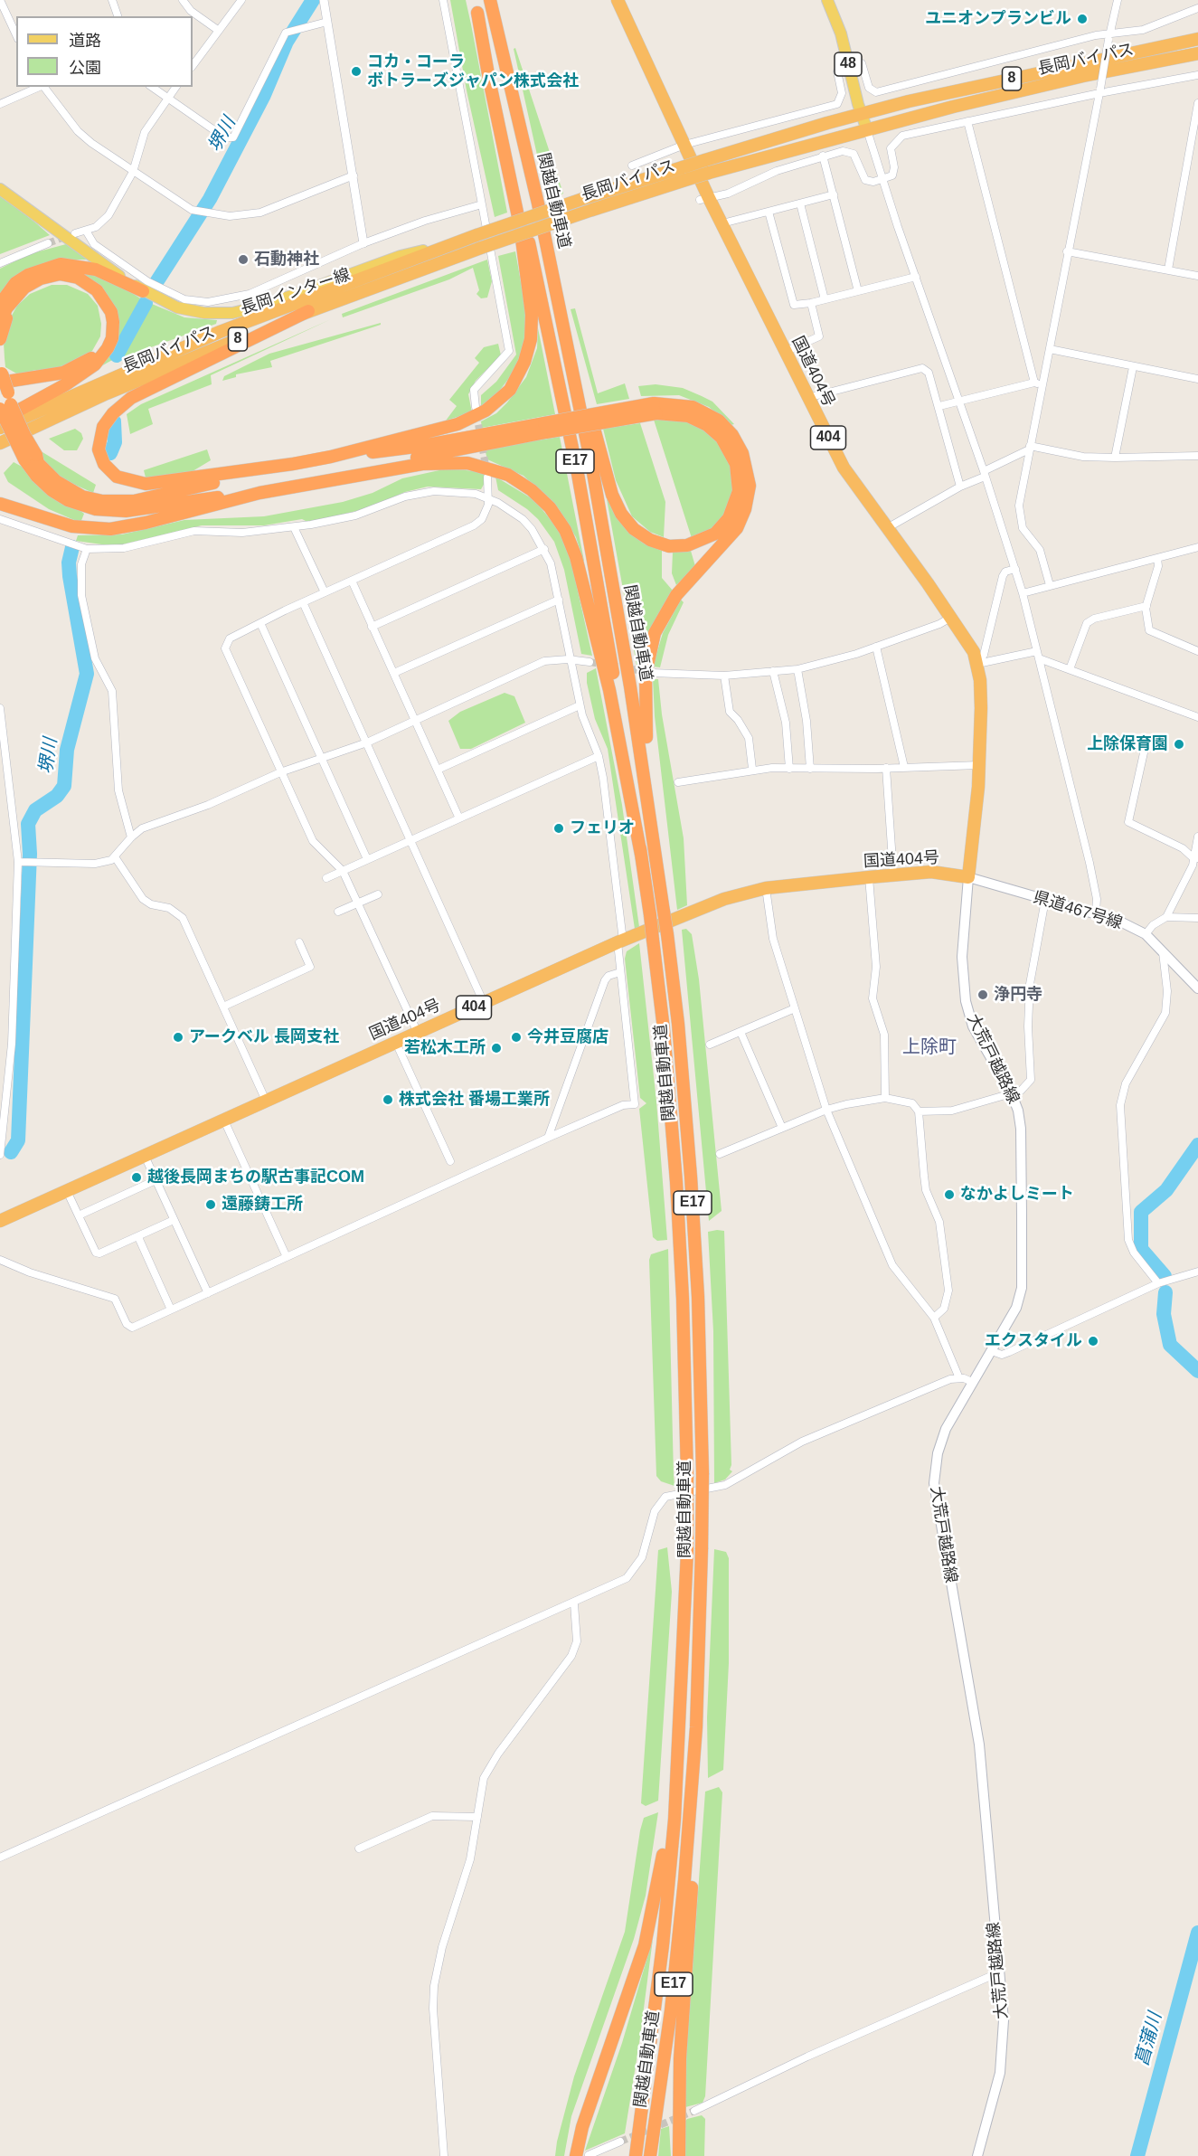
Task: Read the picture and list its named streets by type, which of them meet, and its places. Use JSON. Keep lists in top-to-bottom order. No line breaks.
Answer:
{"streets":{"highway":["長岡バイパス","8","関越自動車道","国道404号","404","E17"],"main road":["48","長岡インター線","県道467号線","大荒戸越路線"]},"crossings":[["長岡バイパス","48"],["長岡バイパス","長岡インター線"],["国道404号","県道467号線"],["国道404号","大荒戸越路線"],["県道467号線","大荒戸越路線"]],"districts":["上除町"],"water":["堺川","菖蒲川"],"places":["ユニオンプランビル","コカ・コーラ ボトラーズジャパン株式会社","石動神社","上除保育園","フェリオ","浄円寺","アークベル 長岡支社","今井豆腐店","若松木工所","株式会社 番場工業所","越後長岡まちの駅古事記COM","なかよしミート","遠藤鋳工所","エクスタイル"],"legend":["道路","公園"]}
